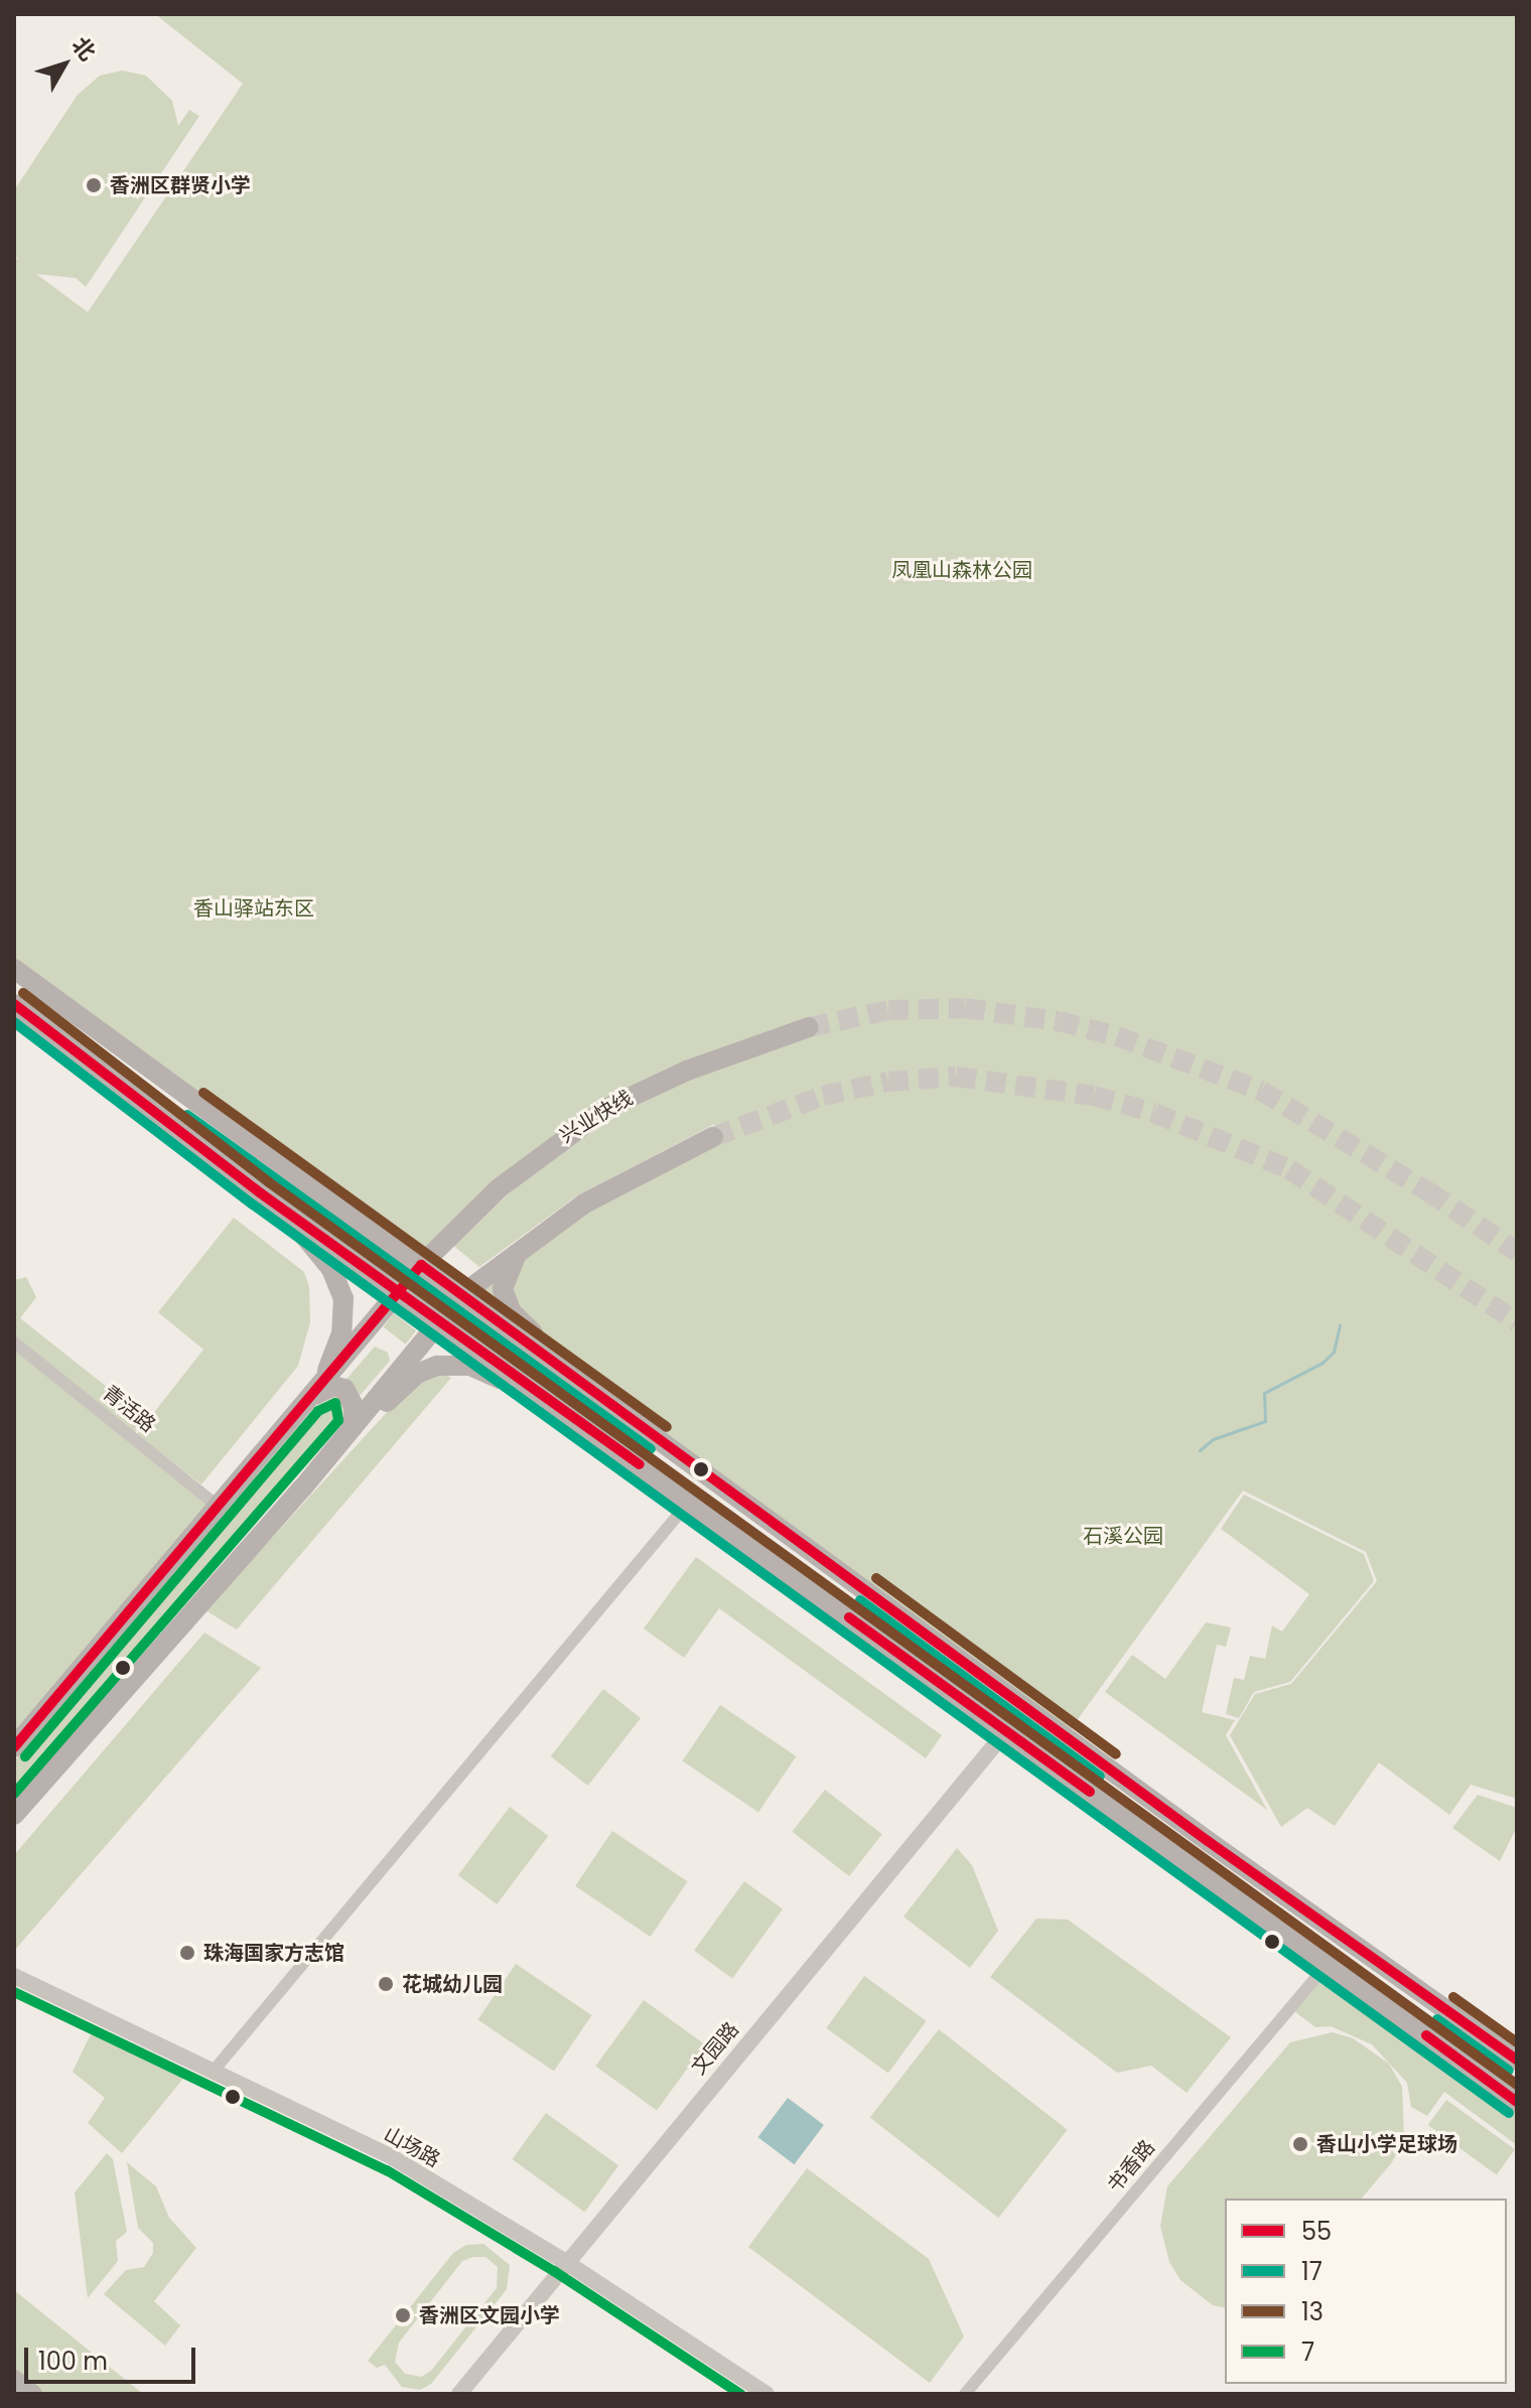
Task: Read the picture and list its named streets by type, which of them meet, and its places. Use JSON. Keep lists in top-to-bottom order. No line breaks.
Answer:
{"streets":{"main road":["兴业快线"],"street":["青活路","文园路","山场路","书香路"]},"crossings":[["兴业快线","青活路"],["文园路","山场路"]],"parks":["凤凰山森林公园","香山驿站东区","石溪公园"],"places":["香洲区群贤小学","珠海国家方志馆","花城幼儿园","香山小学足球场","香洲区文园小学"],"lines":["transit line 13","transit line 55","transit line 17","transit line 7"],"legend":["55","17","13","7"],"scale_bar":"100 m","north":"top right"}
